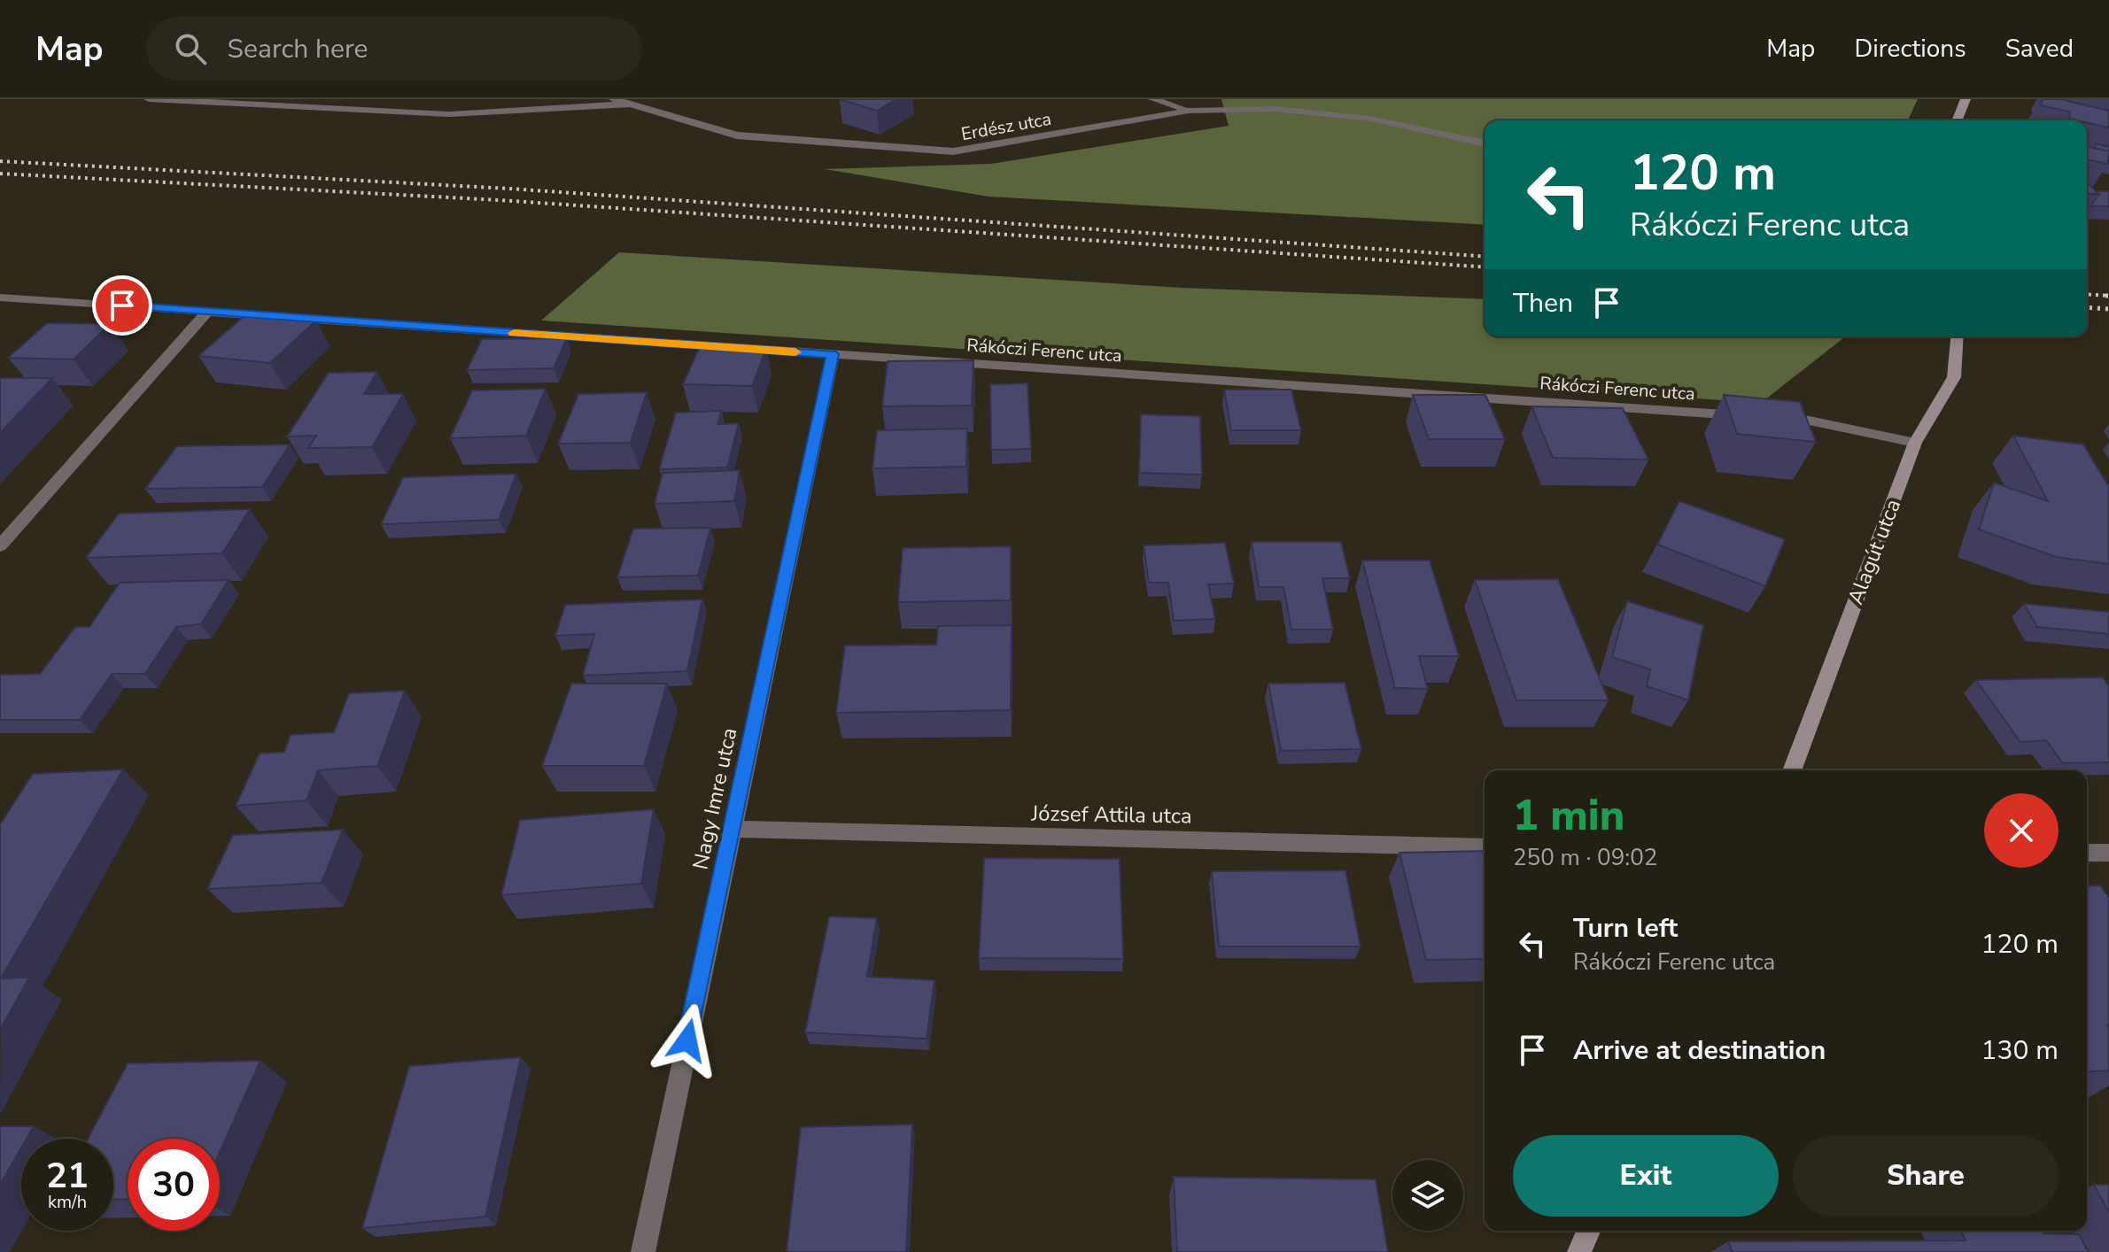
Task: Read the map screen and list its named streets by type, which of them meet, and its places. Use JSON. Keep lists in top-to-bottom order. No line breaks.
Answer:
{"streets":{"street":["Erdész utca","Rákóczi Ferenc utca","Alagút utca","Nagy Imre utca","József Attila utca"]},"crossings":[["Rákóczi Ferenc utca","Alagút utca"],["Rákóczi Ferenc utca","Nagy Imre utca"],["Nagy Imre utca","József Attila utca"]],"page":{"header":"Map","search":"Search here","nav":["Map","Directions","Saved"],"turn":["120 m","Rákóczi Ferenc utca"],"then":"Then","heading":["1 min","250 m · 09:02"],"list":[{"name":"Turn left","note":"Rákóczi Ferenc utca","value":"120 m"},{"name":"Arrive at destination","value":"130 m"}],"buttons":["Exit","Share"],"speed":"21 km/h","limit":"30"}}
